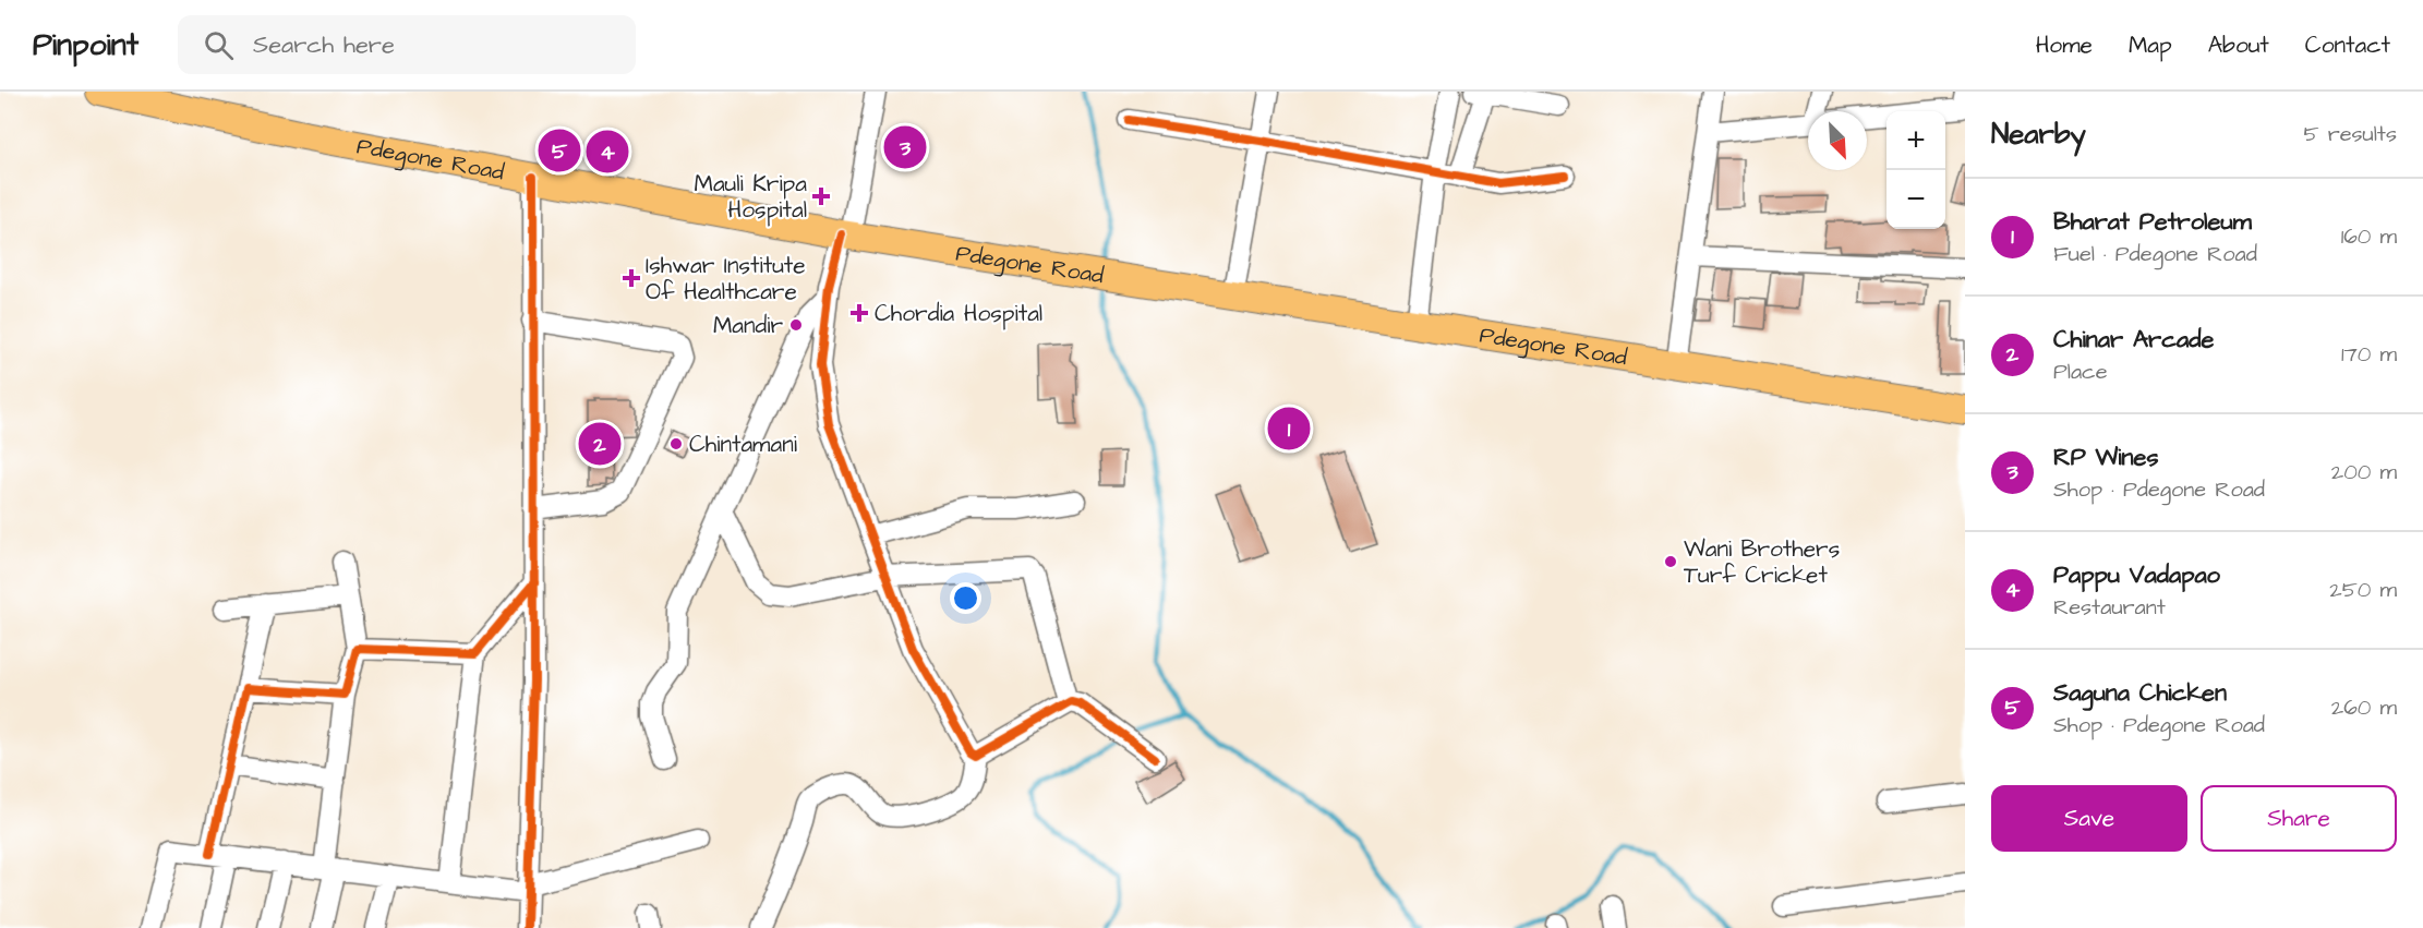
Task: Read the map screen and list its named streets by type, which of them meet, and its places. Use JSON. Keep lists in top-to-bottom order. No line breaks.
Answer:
{"streets":{"highway":["Pdegone Road"]},"places":{"health":["Mauli Kripa Hospital","Ishwar Institute Of Healthcare","Chordia Hospital"],"other":["Mandir","Chintamani","Wani Brothers Turf Cricket"]},"north":"bottom right","page":{"header":"Pinpoint","search":"Search here","nav":["Home","Map","About","Contact"],"heading":["Nearby","5 results"],"map_buttons":["+","−"],"pins":["3","5","4","1","2"],"list":[{"mark":"1","name":"Bharat Petroleum","note":"Fuel · Pdegone Road","value":"160 m"},{"mark":"2","name":"Chinar Arcade","note":"Place","value":"170 m"},{"mark":"3","name":"RP Wines","note":"Shop · Pdegone Road","value":"200 m"},{"mark":"4","name":"Pappu Vadapao","note":"Restaurant","value":"250 m"},{"mark":"5","name":"Saguna Chicken","note":"Shop · Pdegone Road","value":"260 m"}],"buttons":["Save","Share"]}}
